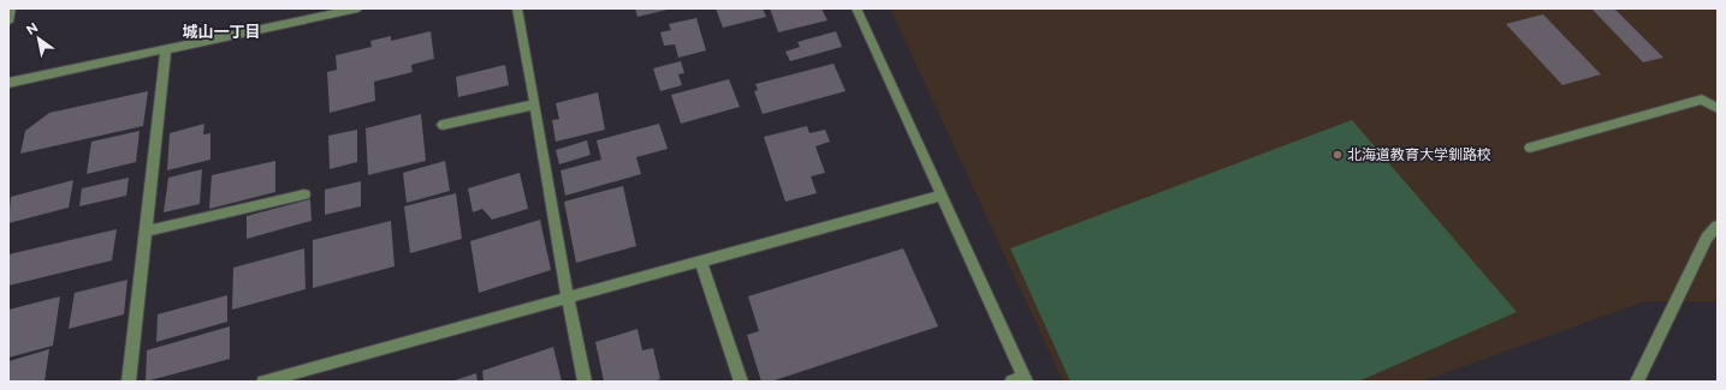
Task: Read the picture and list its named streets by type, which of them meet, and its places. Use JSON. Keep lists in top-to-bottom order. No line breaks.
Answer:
{"districts":["城山一丁目"],"places":["北海道教育大学釧路校"],"north":"top left"}
